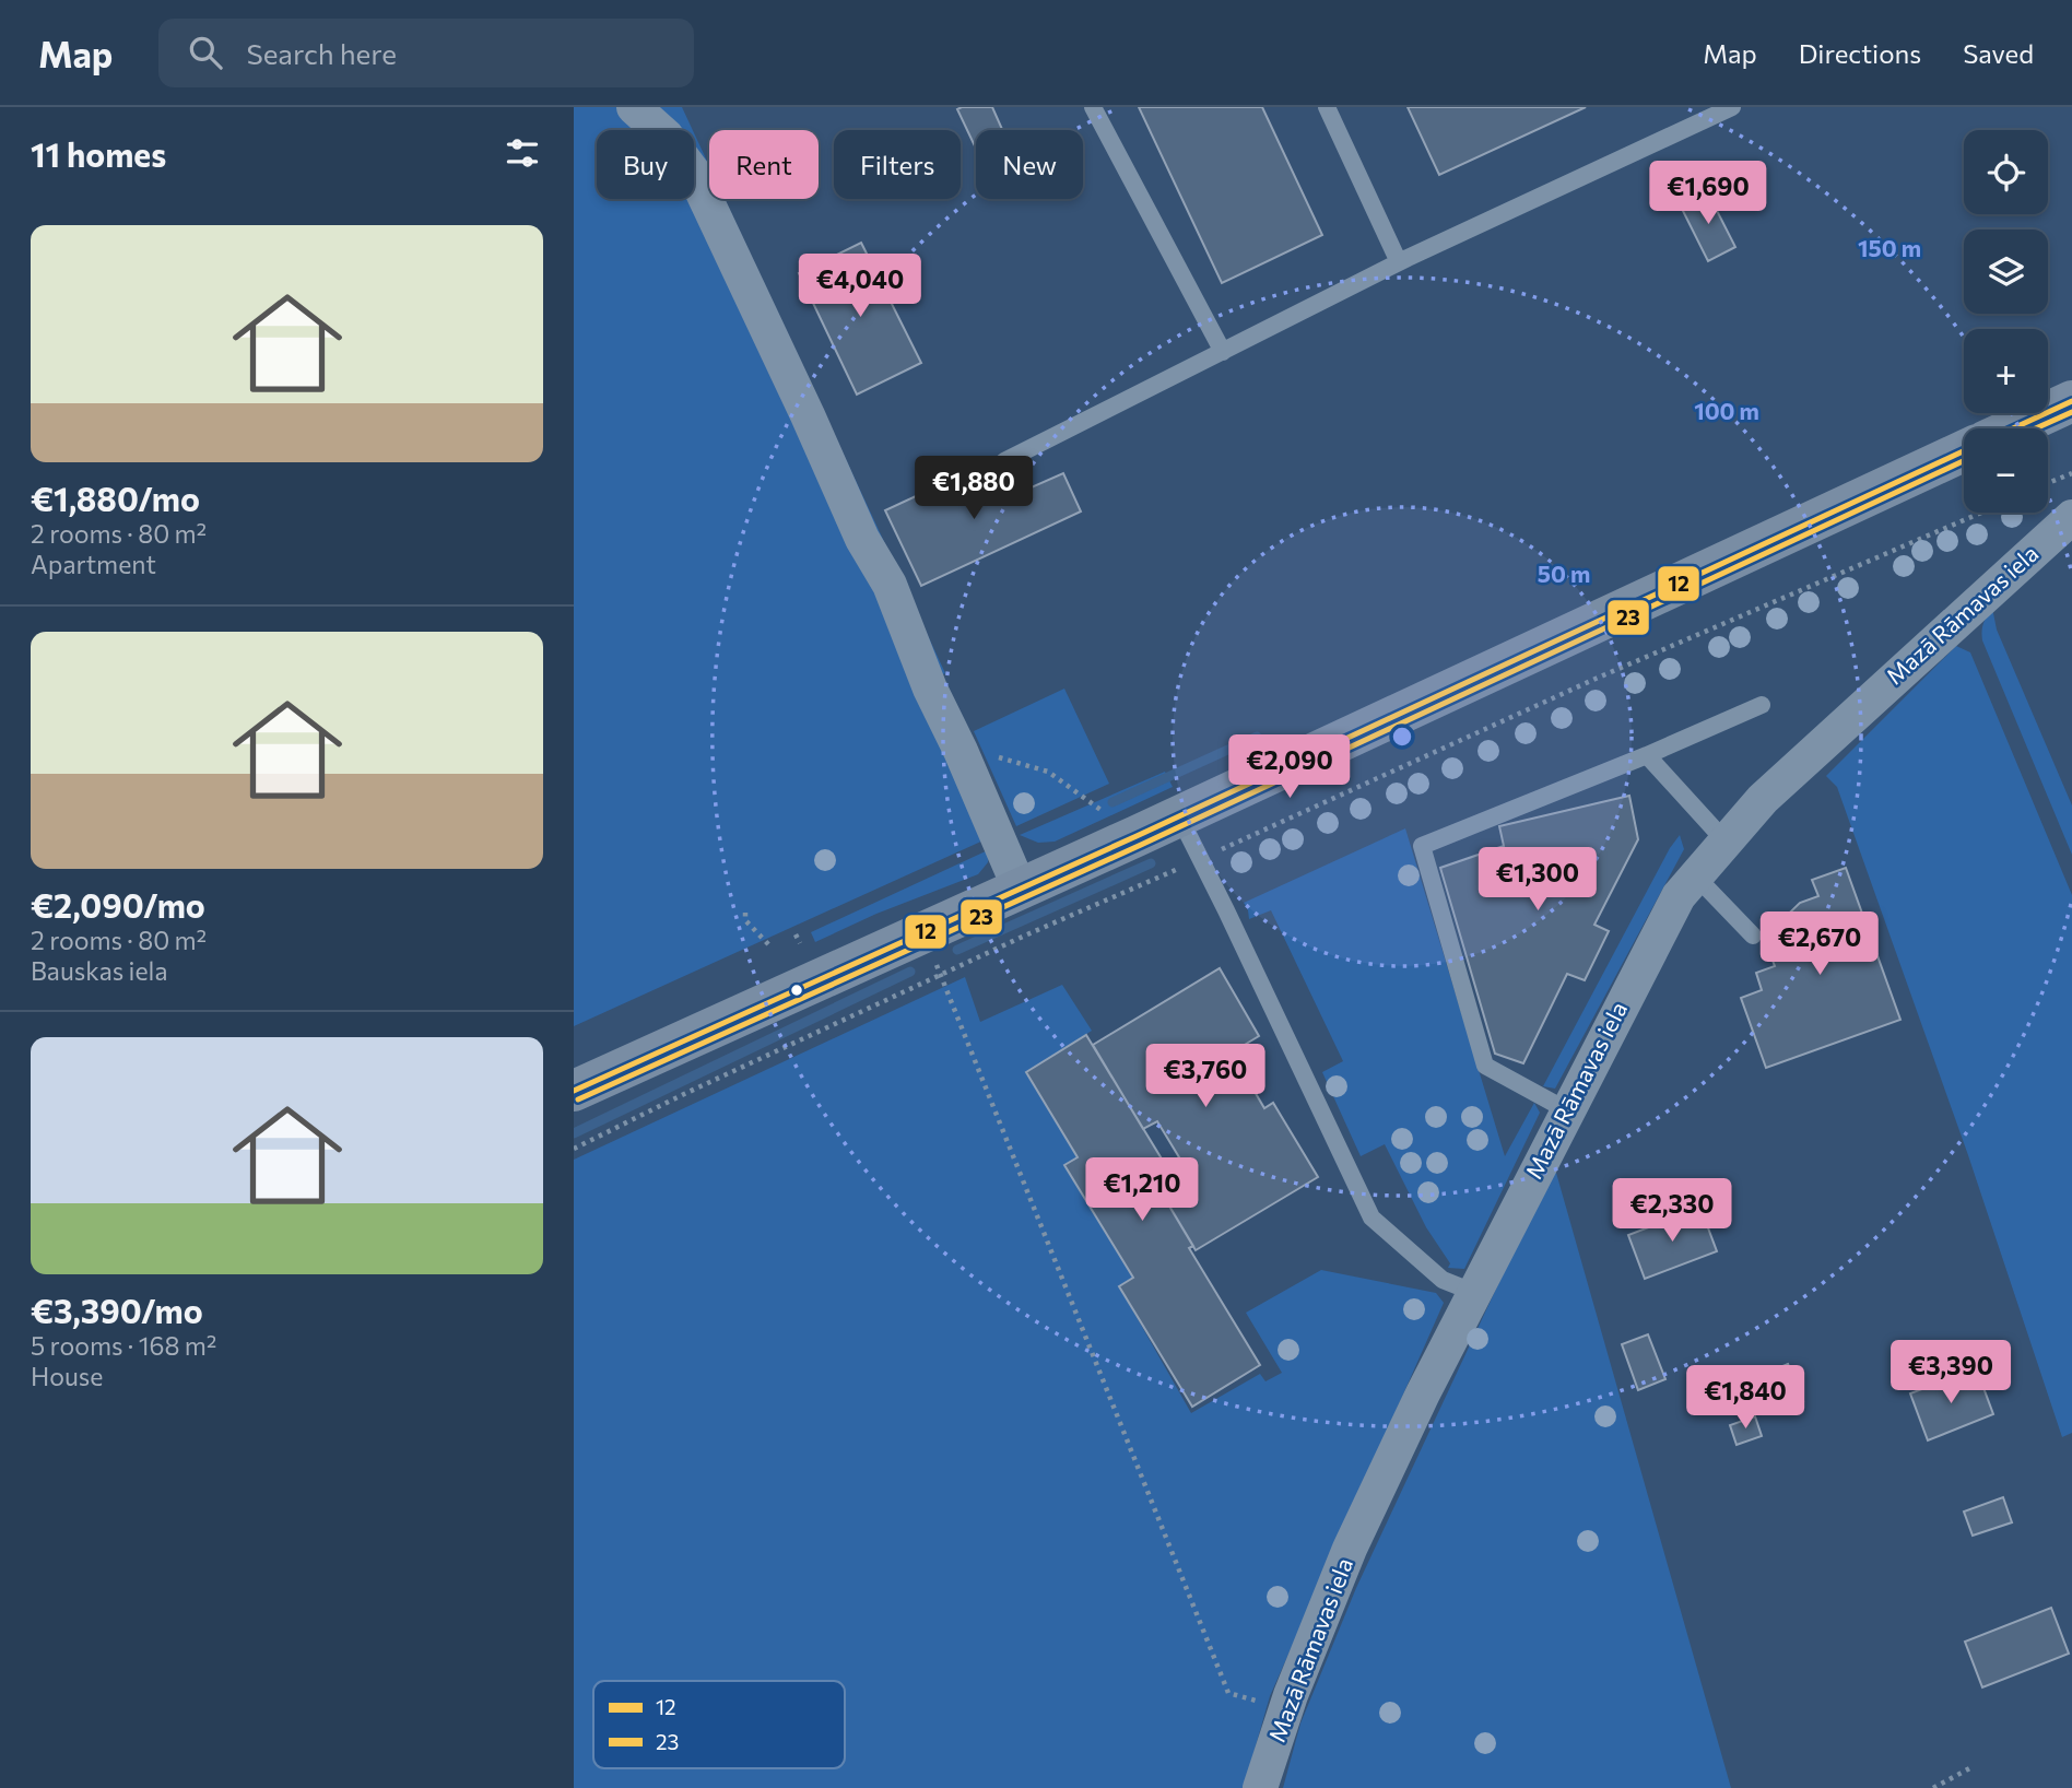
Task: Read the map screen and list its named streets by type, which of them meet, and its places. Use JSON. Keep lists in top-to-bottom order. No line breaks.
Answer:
{"streets":{"street":["Mazā Rāmavas iela"]},"lines":["transit line 12","transit line 23"],"legend":["12","23"],"page":{"header":"Map","search":"Search here","nav":["Map","Directions","Saved"],"heading":"11 homes","map_buttons":["+","−"],"chip":["Buy","Rent","Filters","New"],"price":["€1,690","€4,040","€1,880","€2,090","€1,300","€2,670","€3,760","€1,210","€2,330","€3,390","€1,840"],"list":[{"name":"€1,880/mo","note":"2 rooms · 80 m² · Apartment"},{"name":"€2,090/mo","note":"2 rooms · 80 m² · Bauskas iela"},{"name":"€3,390/mo","note":"5 rooms · 168 m² · House"}]},"rings":["150 m","100 m","50 m"]}
